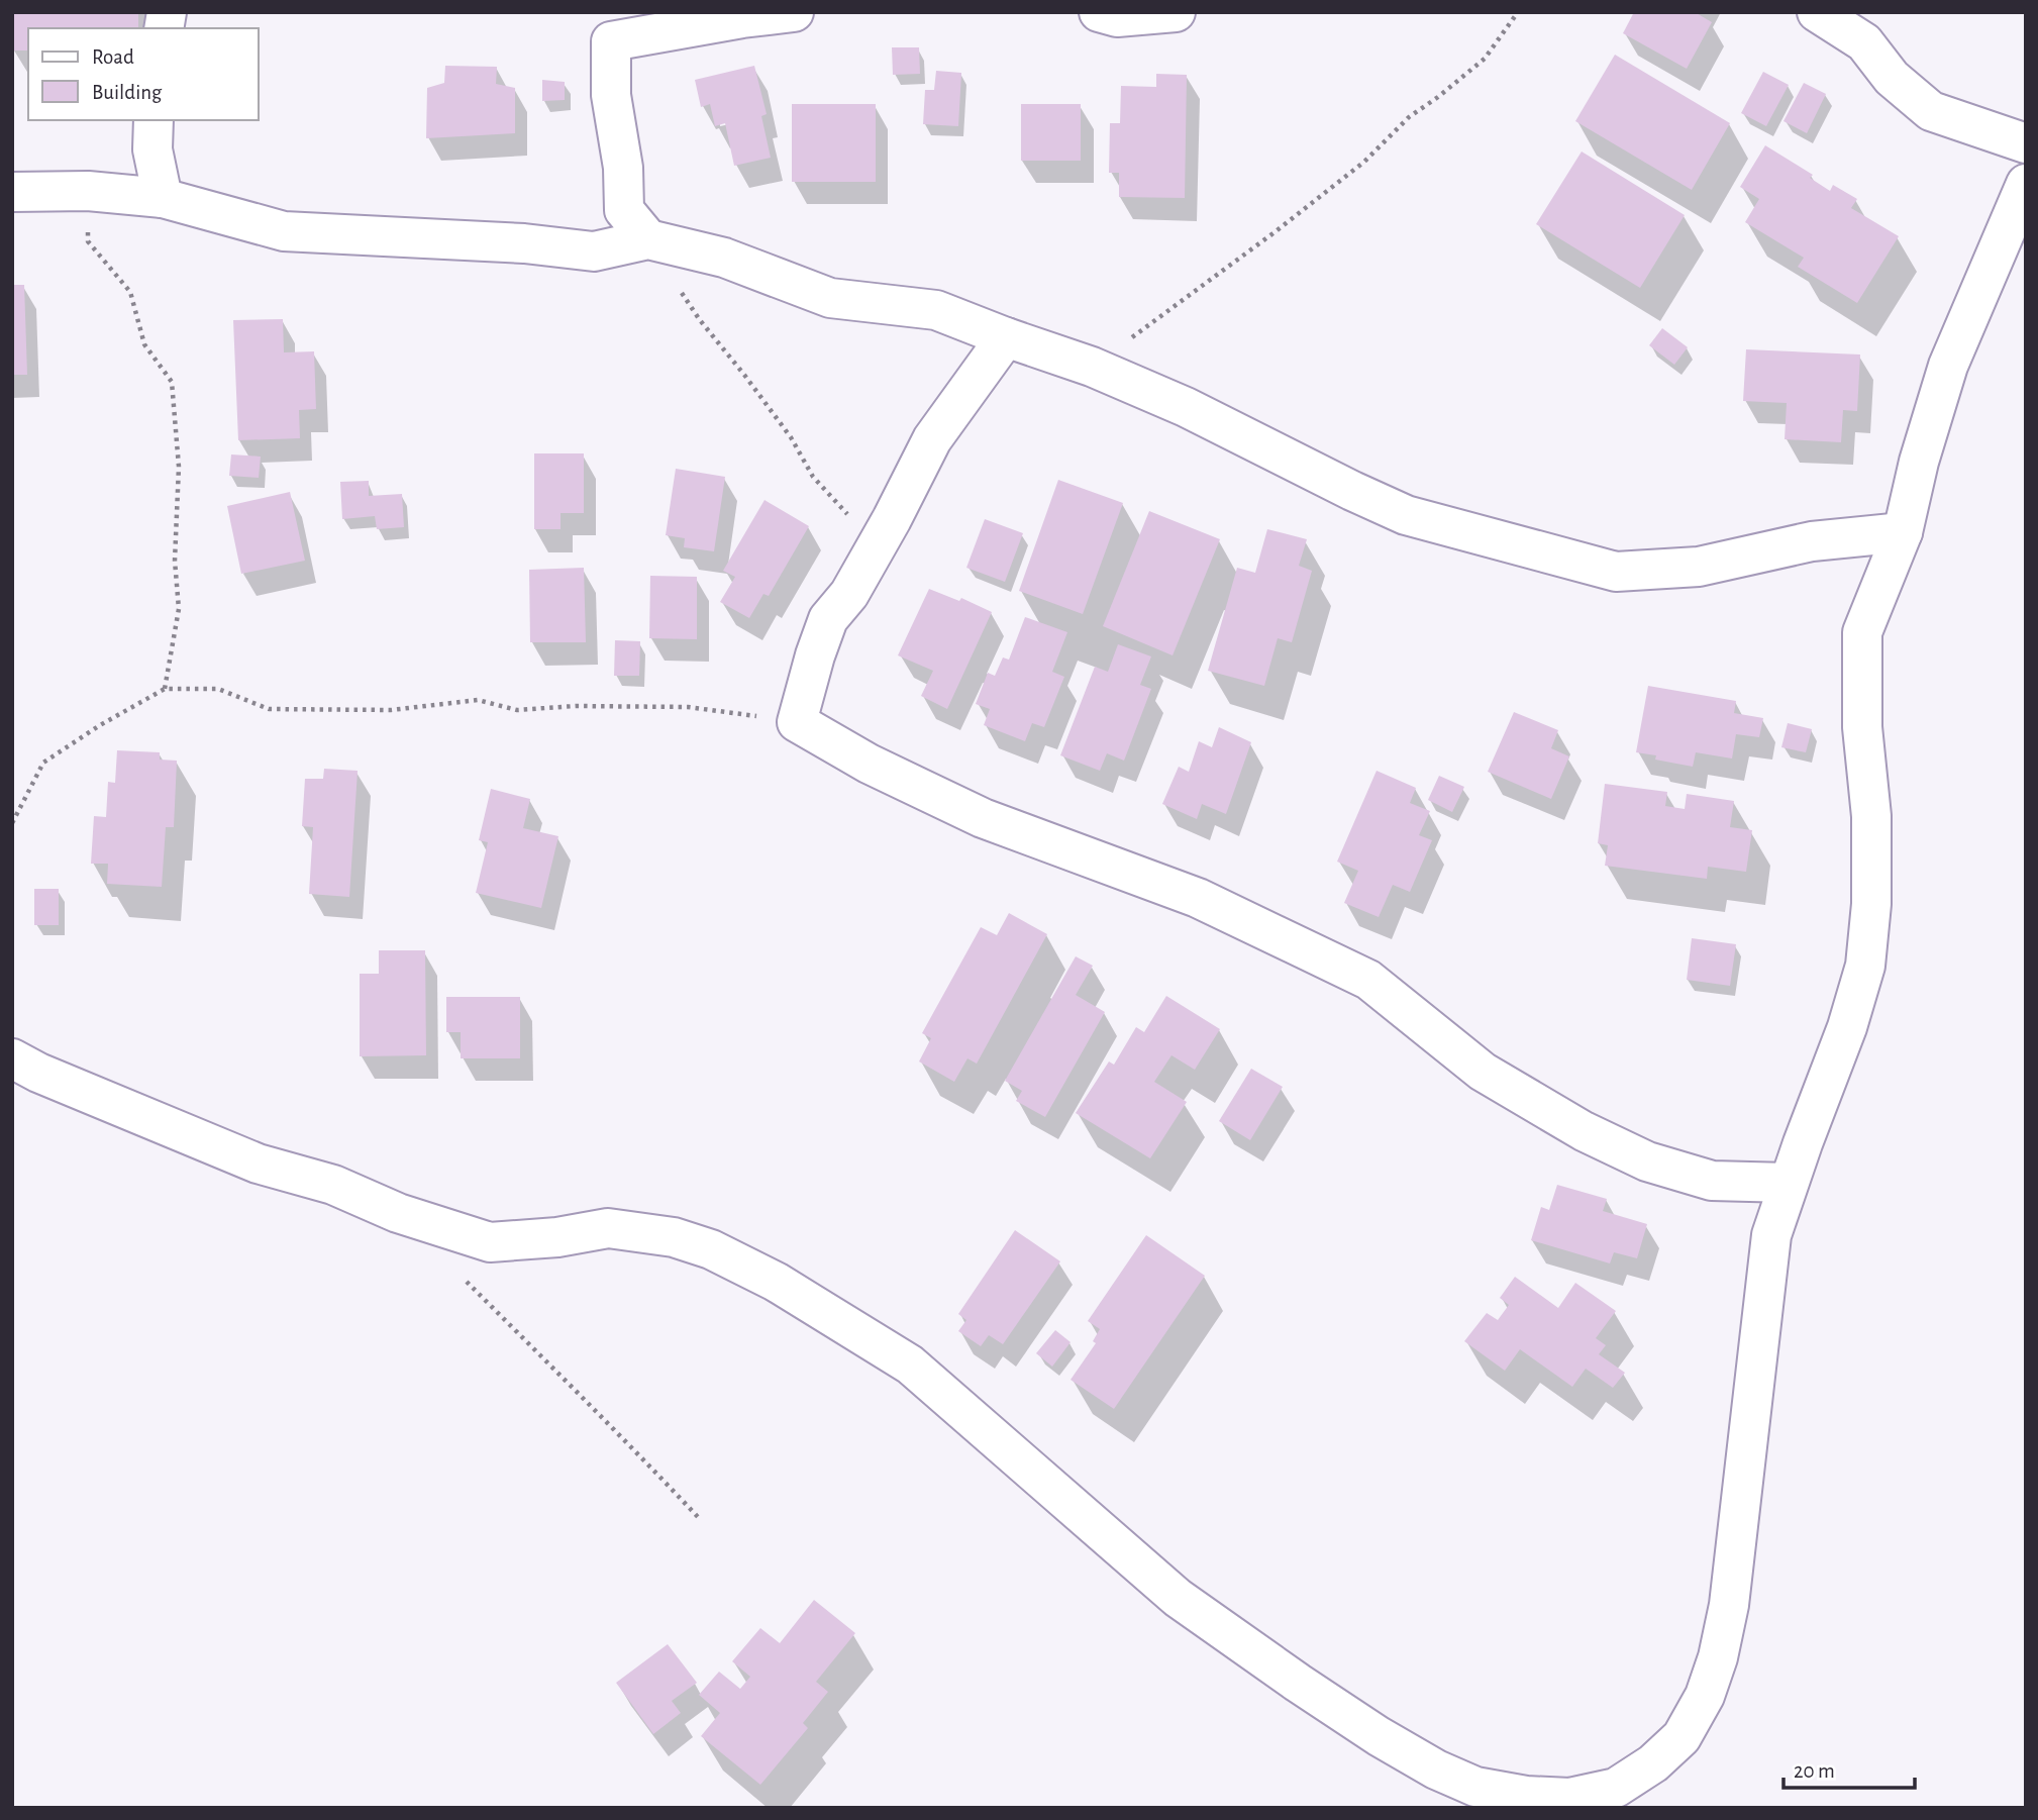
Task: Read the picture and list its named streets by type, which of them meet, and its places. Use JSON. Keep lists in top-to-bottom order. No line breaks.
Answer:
{"legend":["Road","Building"],"scale_bar":"20 m"}
